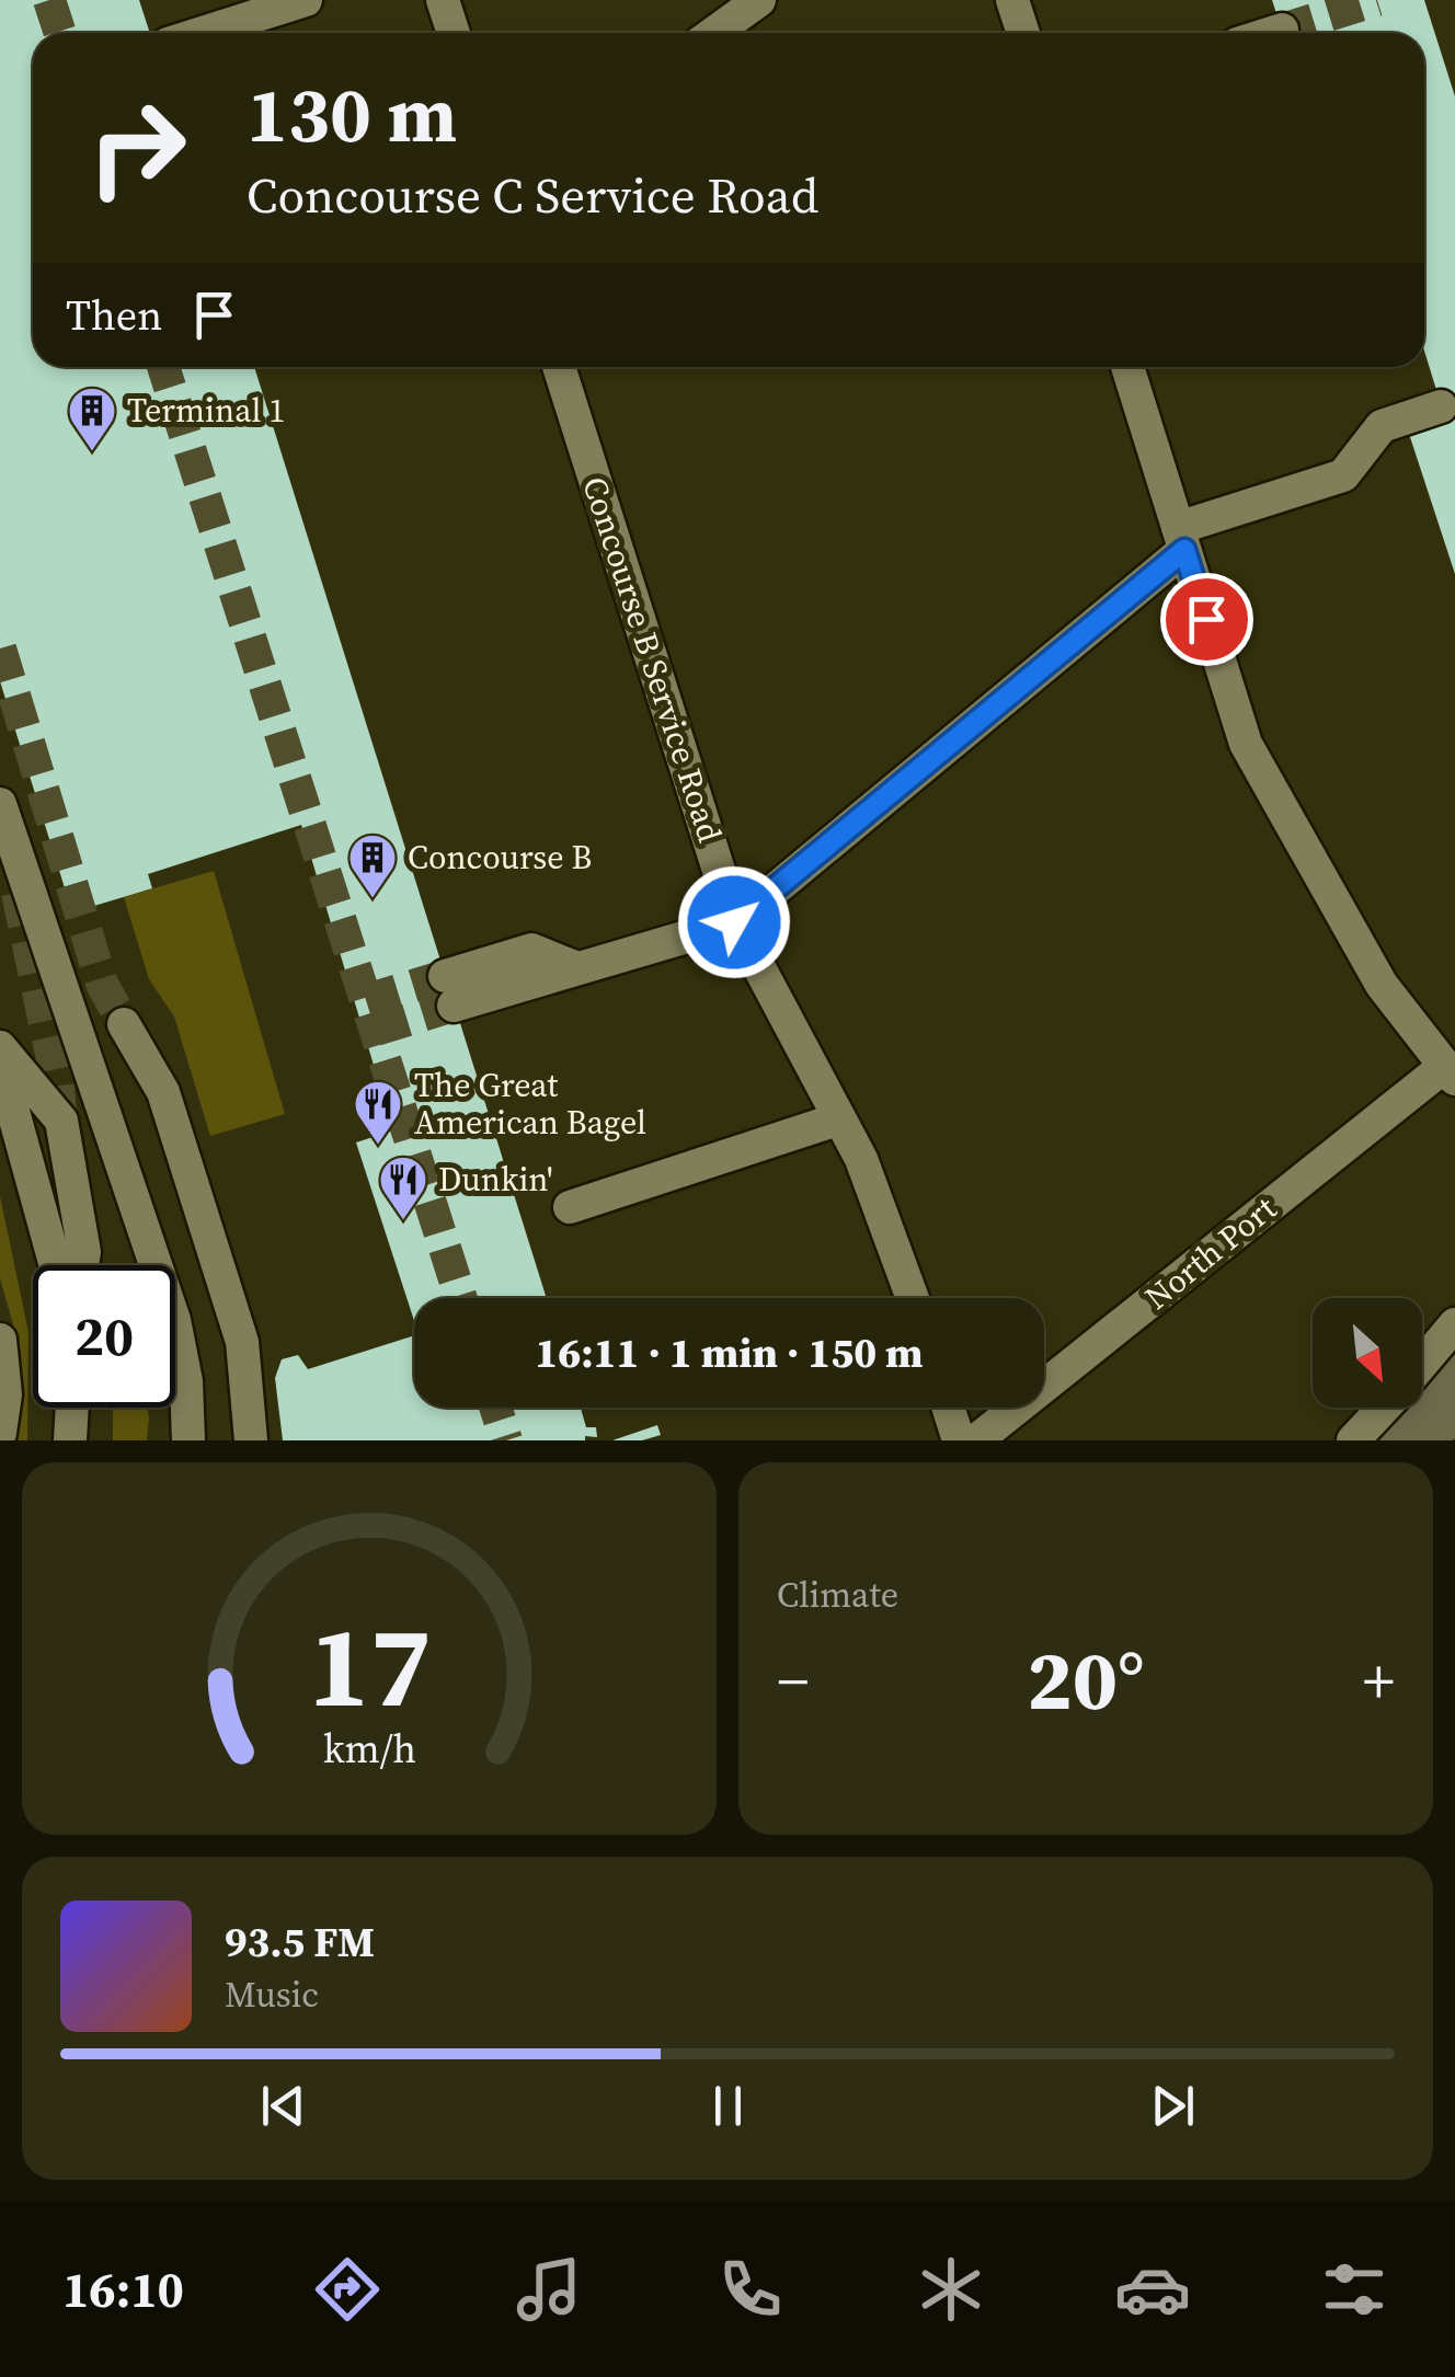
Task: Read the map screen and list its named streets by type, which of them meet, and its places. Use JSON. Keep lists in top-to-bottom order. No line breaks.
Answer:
{"streets":{"street":["Concourse B Service Road","North Port"]},"places":{"building":["Terminal 1","Concourse B"],"restaurant":["The Great American Bagel","Dunkin'"]},"north":"bottom right","page":{"turn":["130 m","Concourse C Service Road"],"then":"Then","limit":"20","trip":"16:11 · 1 min · 150 m","tile":"Climate","heat":["−","20°","+"],"song":["93.5 FM","Music"],"tabs":"16:10","gauge":["17","km/h"]}}
